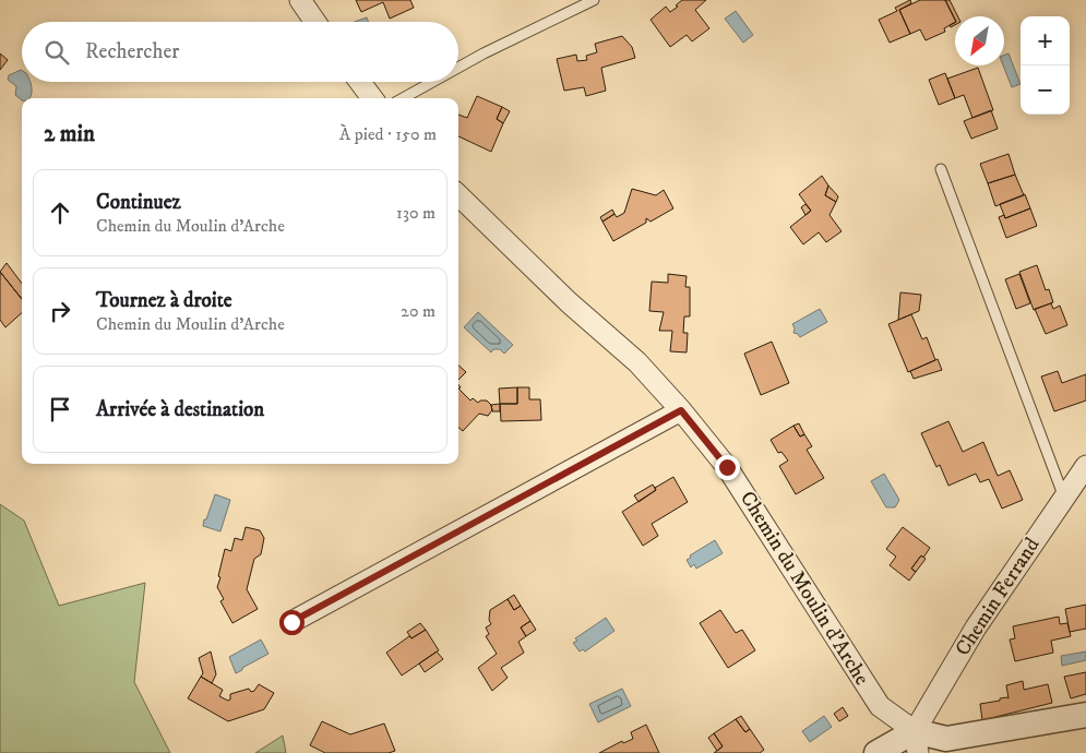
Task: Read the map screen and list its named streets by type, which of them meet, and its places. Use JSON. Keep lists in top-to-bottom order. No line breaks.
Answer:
{"streets":{"street":["Chemin du Moulin d'Arche","Chemin Ferrand"]},"crossings":[["Chemin du Moulin d'Arche","Chemin Ferrand"]],"north":"bottom left","page":{"map_buttons":["+","−"],"search":"Rechercher","heading":["2 min","À pied · 150 m"],"list":[["Continuez","Chemin du Moulin d'Arche","130 m"],["Tournez à droite","Chemin du Moulin d'Arche","20 m"],"Arrivée à destination"]}}
